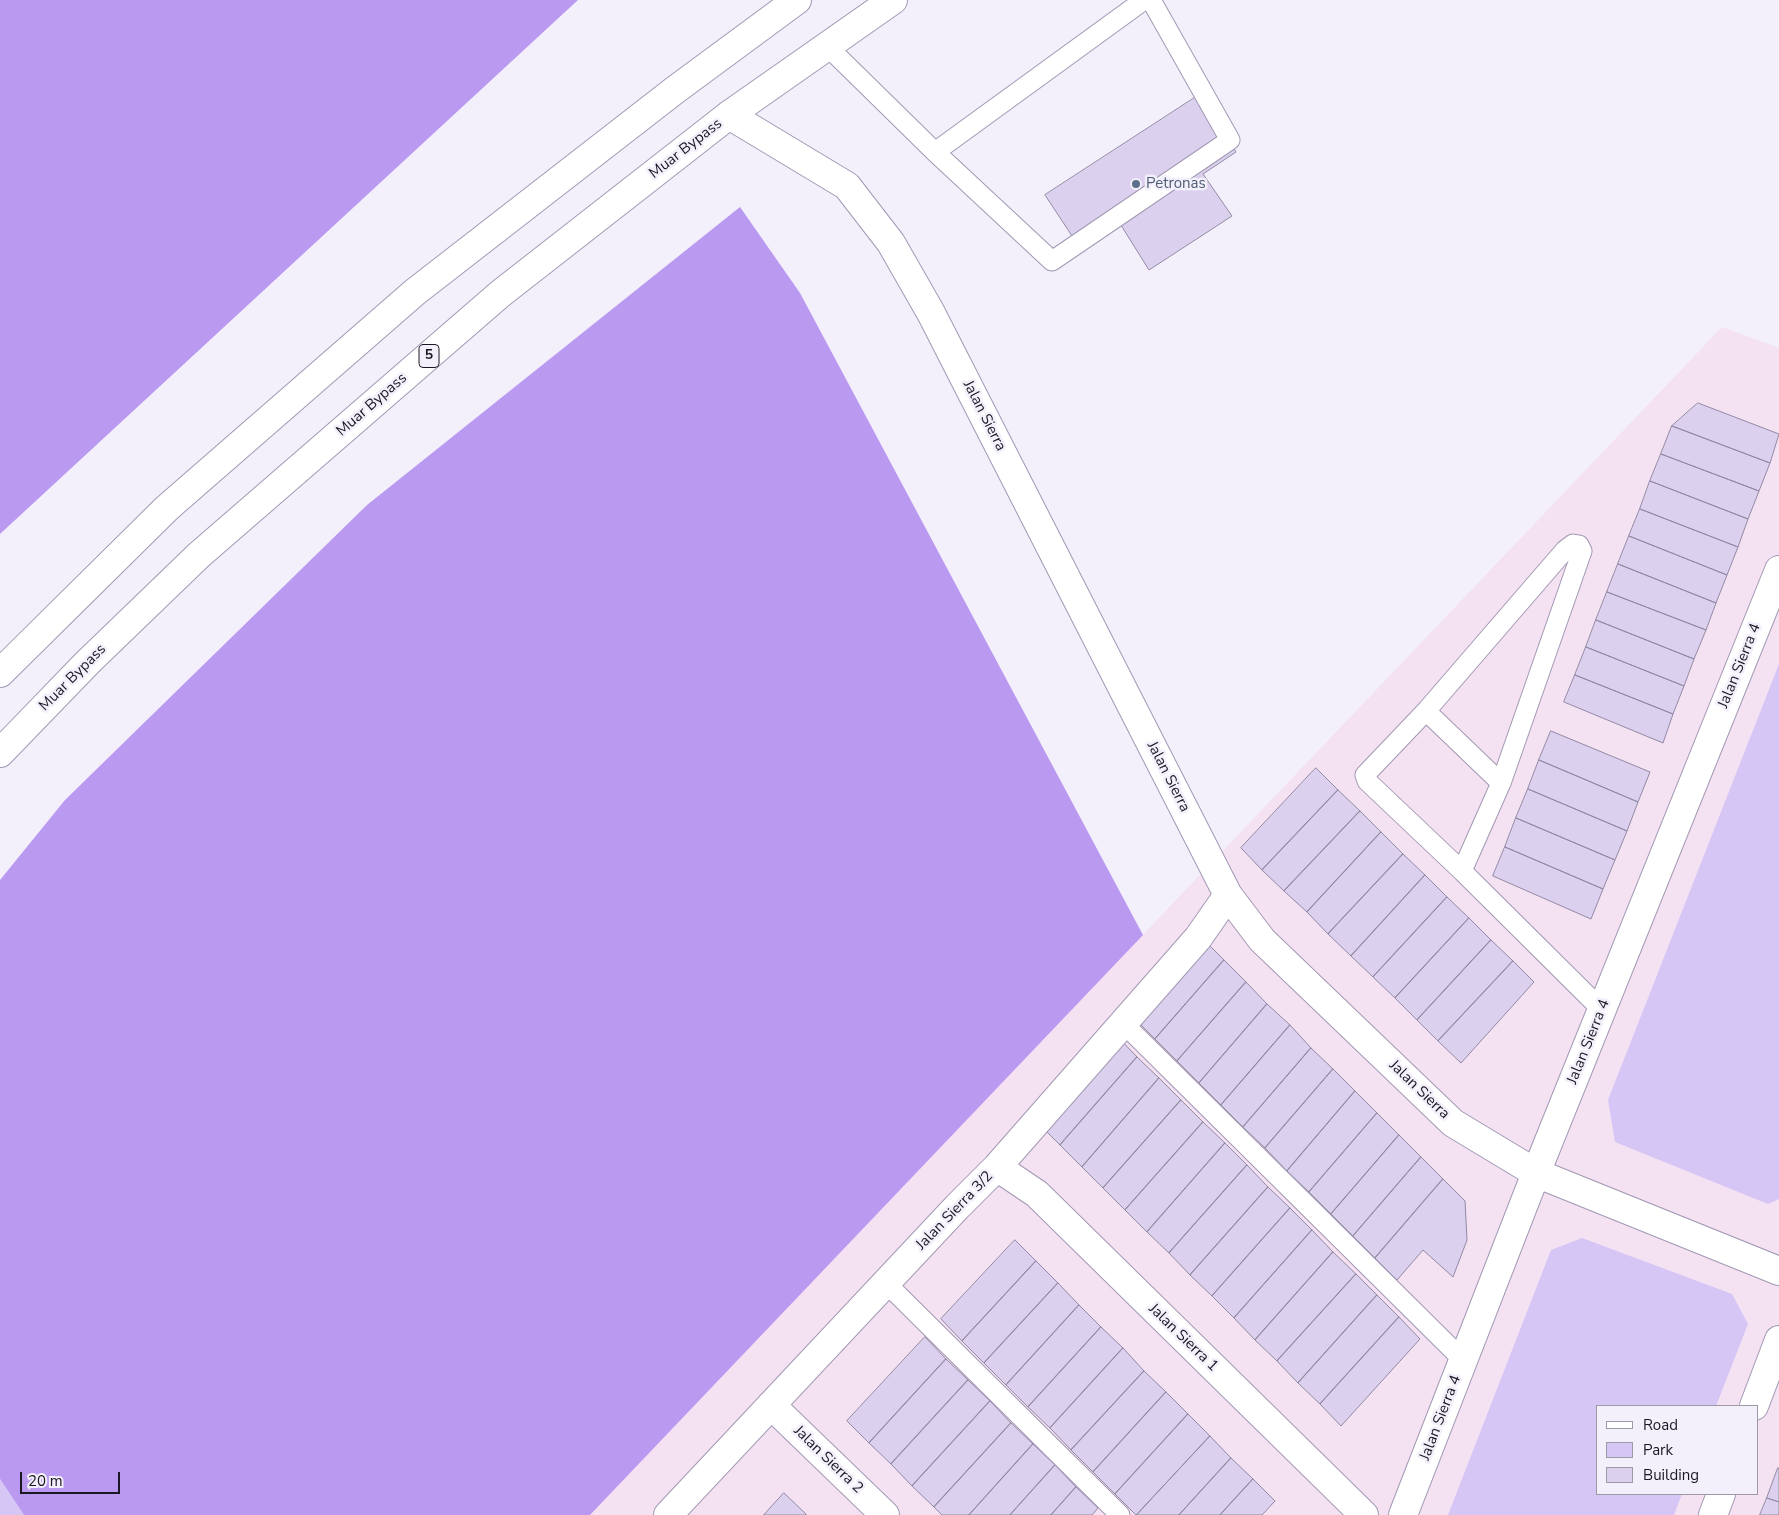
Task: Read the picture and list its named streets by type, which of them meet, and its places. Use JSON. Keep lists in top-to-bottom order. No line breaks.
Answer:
{"streets":{"main road":["Muar Bypass","5","Jalan Sierra","Jalan Sierra 4","Jalan Sierra 3/2","Jalan Sierra 1","Jalan Sierra 2"]},"crossings":[["Muar Bypass","Jalan Sierra"],["Jalan Sierra","Jalan Sierra 4"],["Jalan Sierra","Jalan Sierra 3/2"],["Jalan Sierra 3/2","Jalan Sierra 1"],["Jalan Sierra 3/2","Jalan Sierra 2"]],"places":["Petronas"],"legend":["Road","Park","Building"],"scale_bar":"20 m"}
